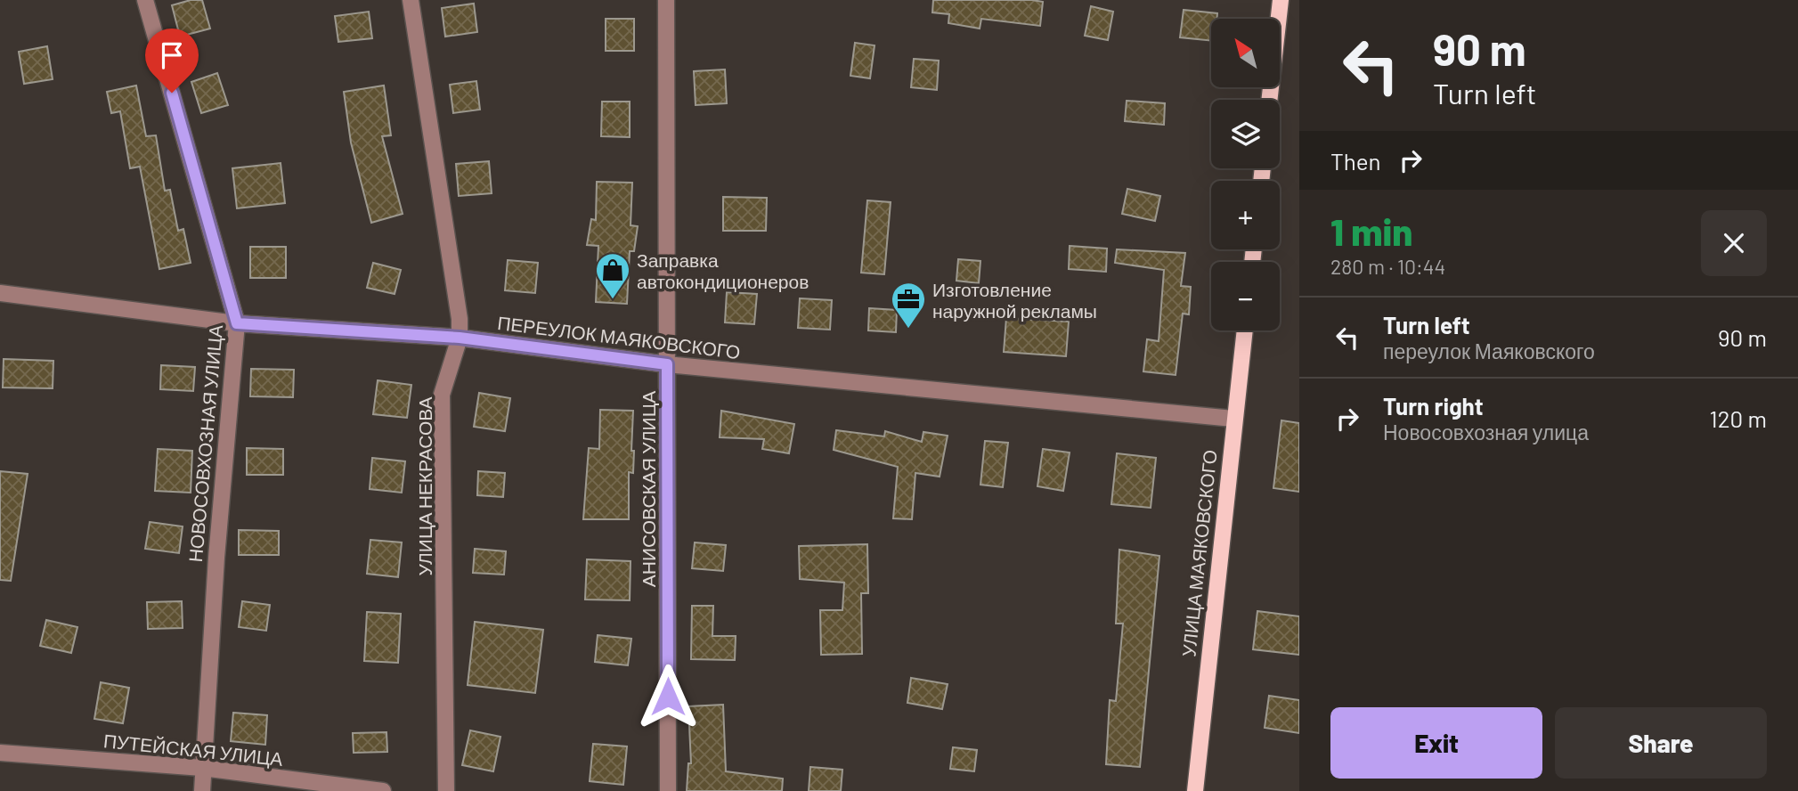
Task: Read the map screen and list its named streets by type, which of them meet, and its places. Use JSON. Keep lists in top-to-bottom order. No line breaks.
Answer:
{"streets":{"main road":["УЛИЦА МАЯКОВСКОГО"],"street":["ПЕРЕУЛОК МАЯКОВСКОГО","НОВОСОВХОЗНАЯ УЛИЦА","УЛИЦА НЕКРАСОВА","АНИСОВСКАЯ УЛИЦА","ПУТЕЙСКАЯ УЛИЦА"]},"crossings":[["ПЕРЕУЛОК МАЯКОВСКОГО","НОВОСОВХОЗНАЯ УЛИЦА"],["ПЕРЕУЛОК МАЯКОВСКОГО","УЛИЦА НЕКРАСОВА"],["ПЕРЕУЛОК МАЯКОВСКОГО","АНИСОВСКАЯ УЛИЦА"],["ПЕРЕУЛОК МАЯКОВСКОГО","УЛИЦА МАЯКОВСКОГО"],["НОВОСОВХОЗНАЯ УЛИЦА","ПУТЕЙСКАЯ УЛИЦА"]],"places":{"shop":["Заправка автокондиционеров"],"office":["Изготовление наружной рекламы"]},"north":"top left","page":{"turn":["90 m","Turn left"],"map_buttons":["+","−"],"then":"Then","heading":["1 min","280 m · 10:44"],"list":[{"name":"Turn left","note":"переулок Маяковского","value":"90 m"},{"name":"Turn right","note":"Новосовхозная улица","value":"120 m"}],"buttons":["Exit","Share"]}}
